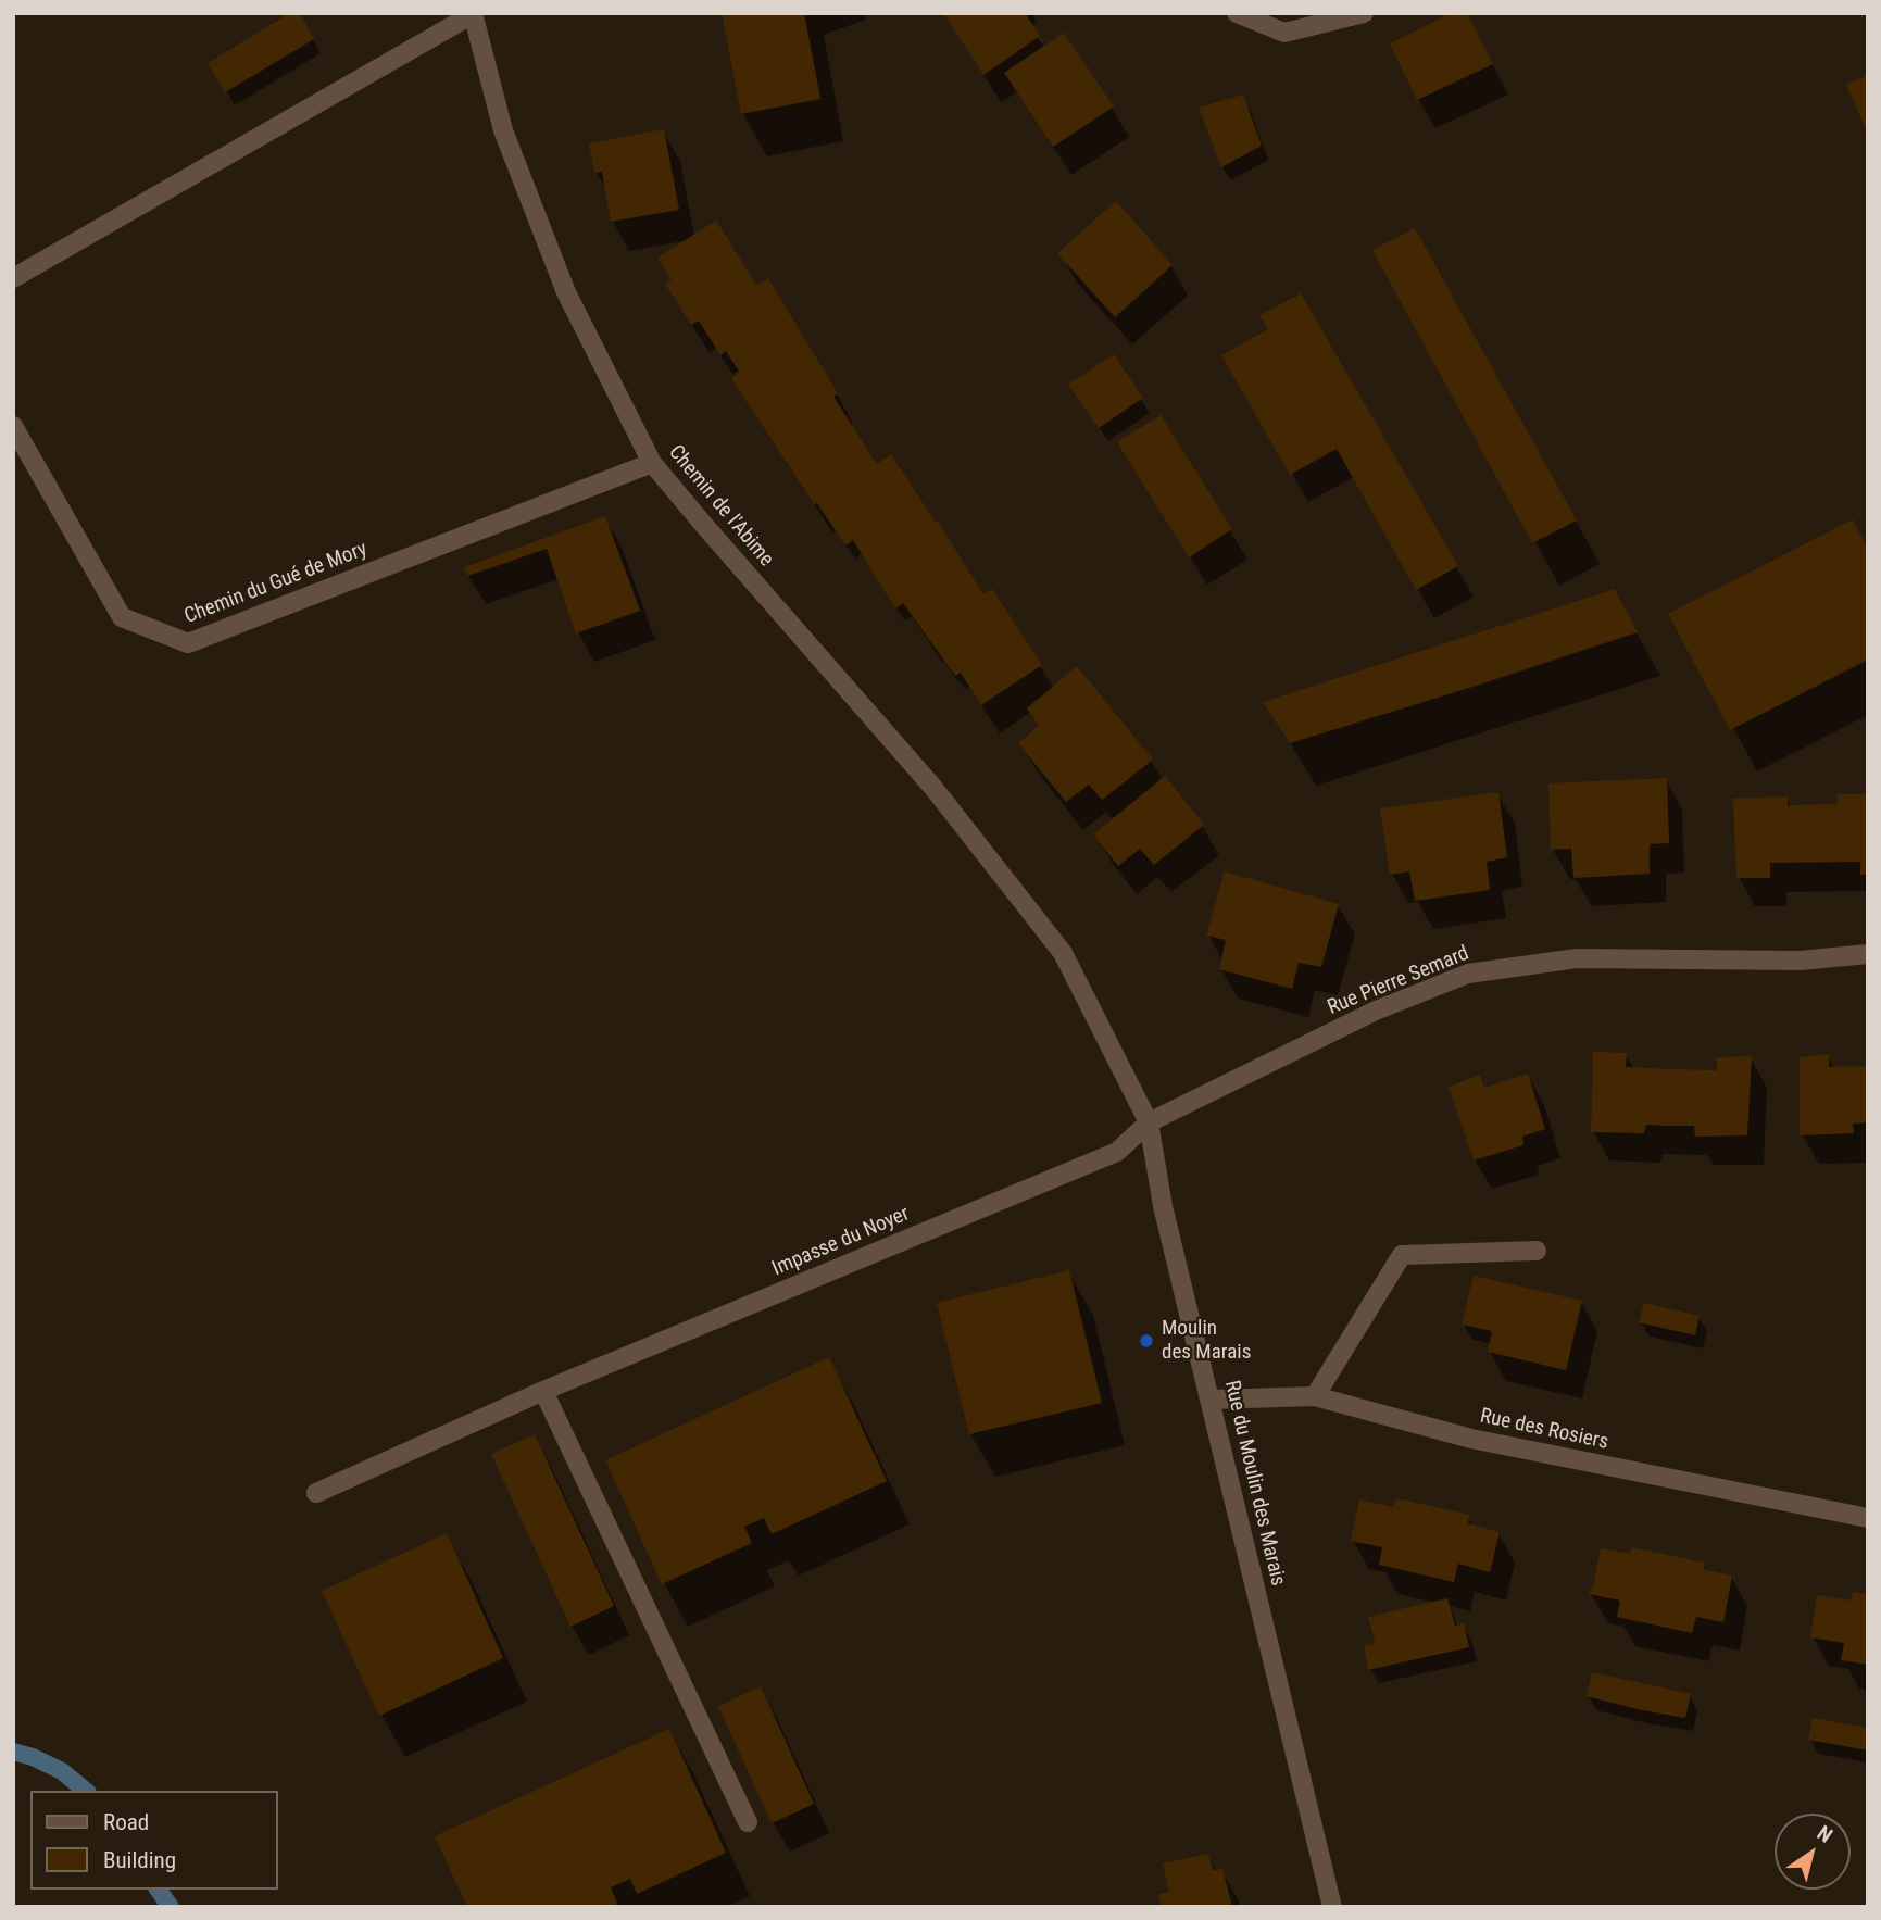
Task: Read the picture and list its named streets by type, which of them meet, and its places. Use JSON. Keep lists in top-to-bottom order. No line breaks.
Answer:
{"streets":{"street":["Chemin de l'Abime","Chemin du Gué de Mory","Rue Pierre Semard","Impasse du Noyer","Rue des Rosiers","Rue du Moulin des Marais"]},"crossings":[["Chemin de l'Abime","Chemin du Gué de Mory"],["Chemin de l'Abime","Rue du Moulin des Marais"],["Rue Pierre Semard","Impasse du Noyer"],["Rue Pierre Semard","Rue du Moulin des Marais"],["Impasse du Noyer","Rue du Moulin des Marais"],["Rue des Rosiers","Rue du Moulin des Marais"]],"places":["Moulin des Marais"],"legend":["Road","Building"],"north":"top right"}
